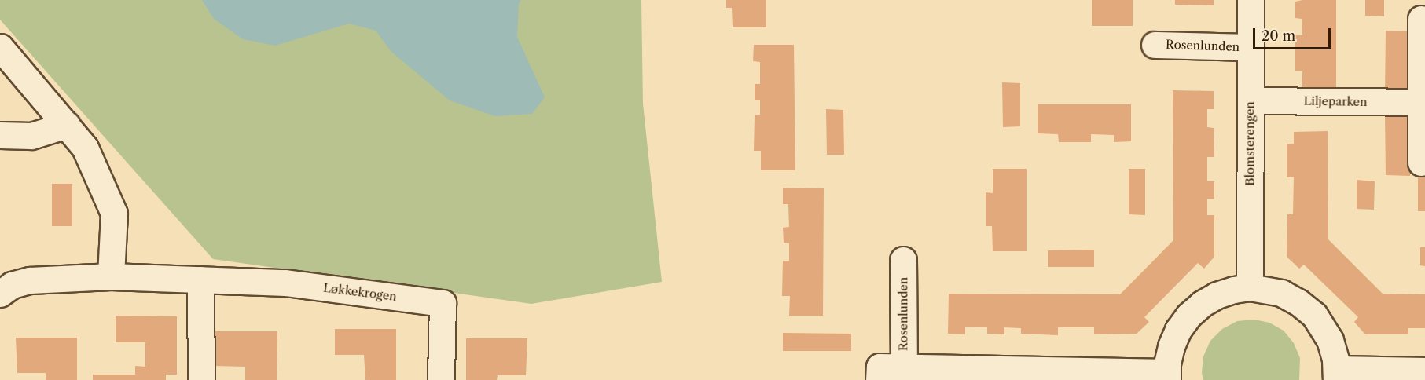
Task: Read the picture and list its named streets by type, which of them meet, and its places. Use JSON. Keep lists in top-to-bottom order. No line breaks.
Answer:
{"streets":{"street":["Rosenlunden","Liljeparken","Blomsterengen","Løkkekrogen"]},"crossings":[["Rosenlunden","Blomsterengen"],["Liljeparken","Blomsterengen"]],"scale_bar":"20 m"}
